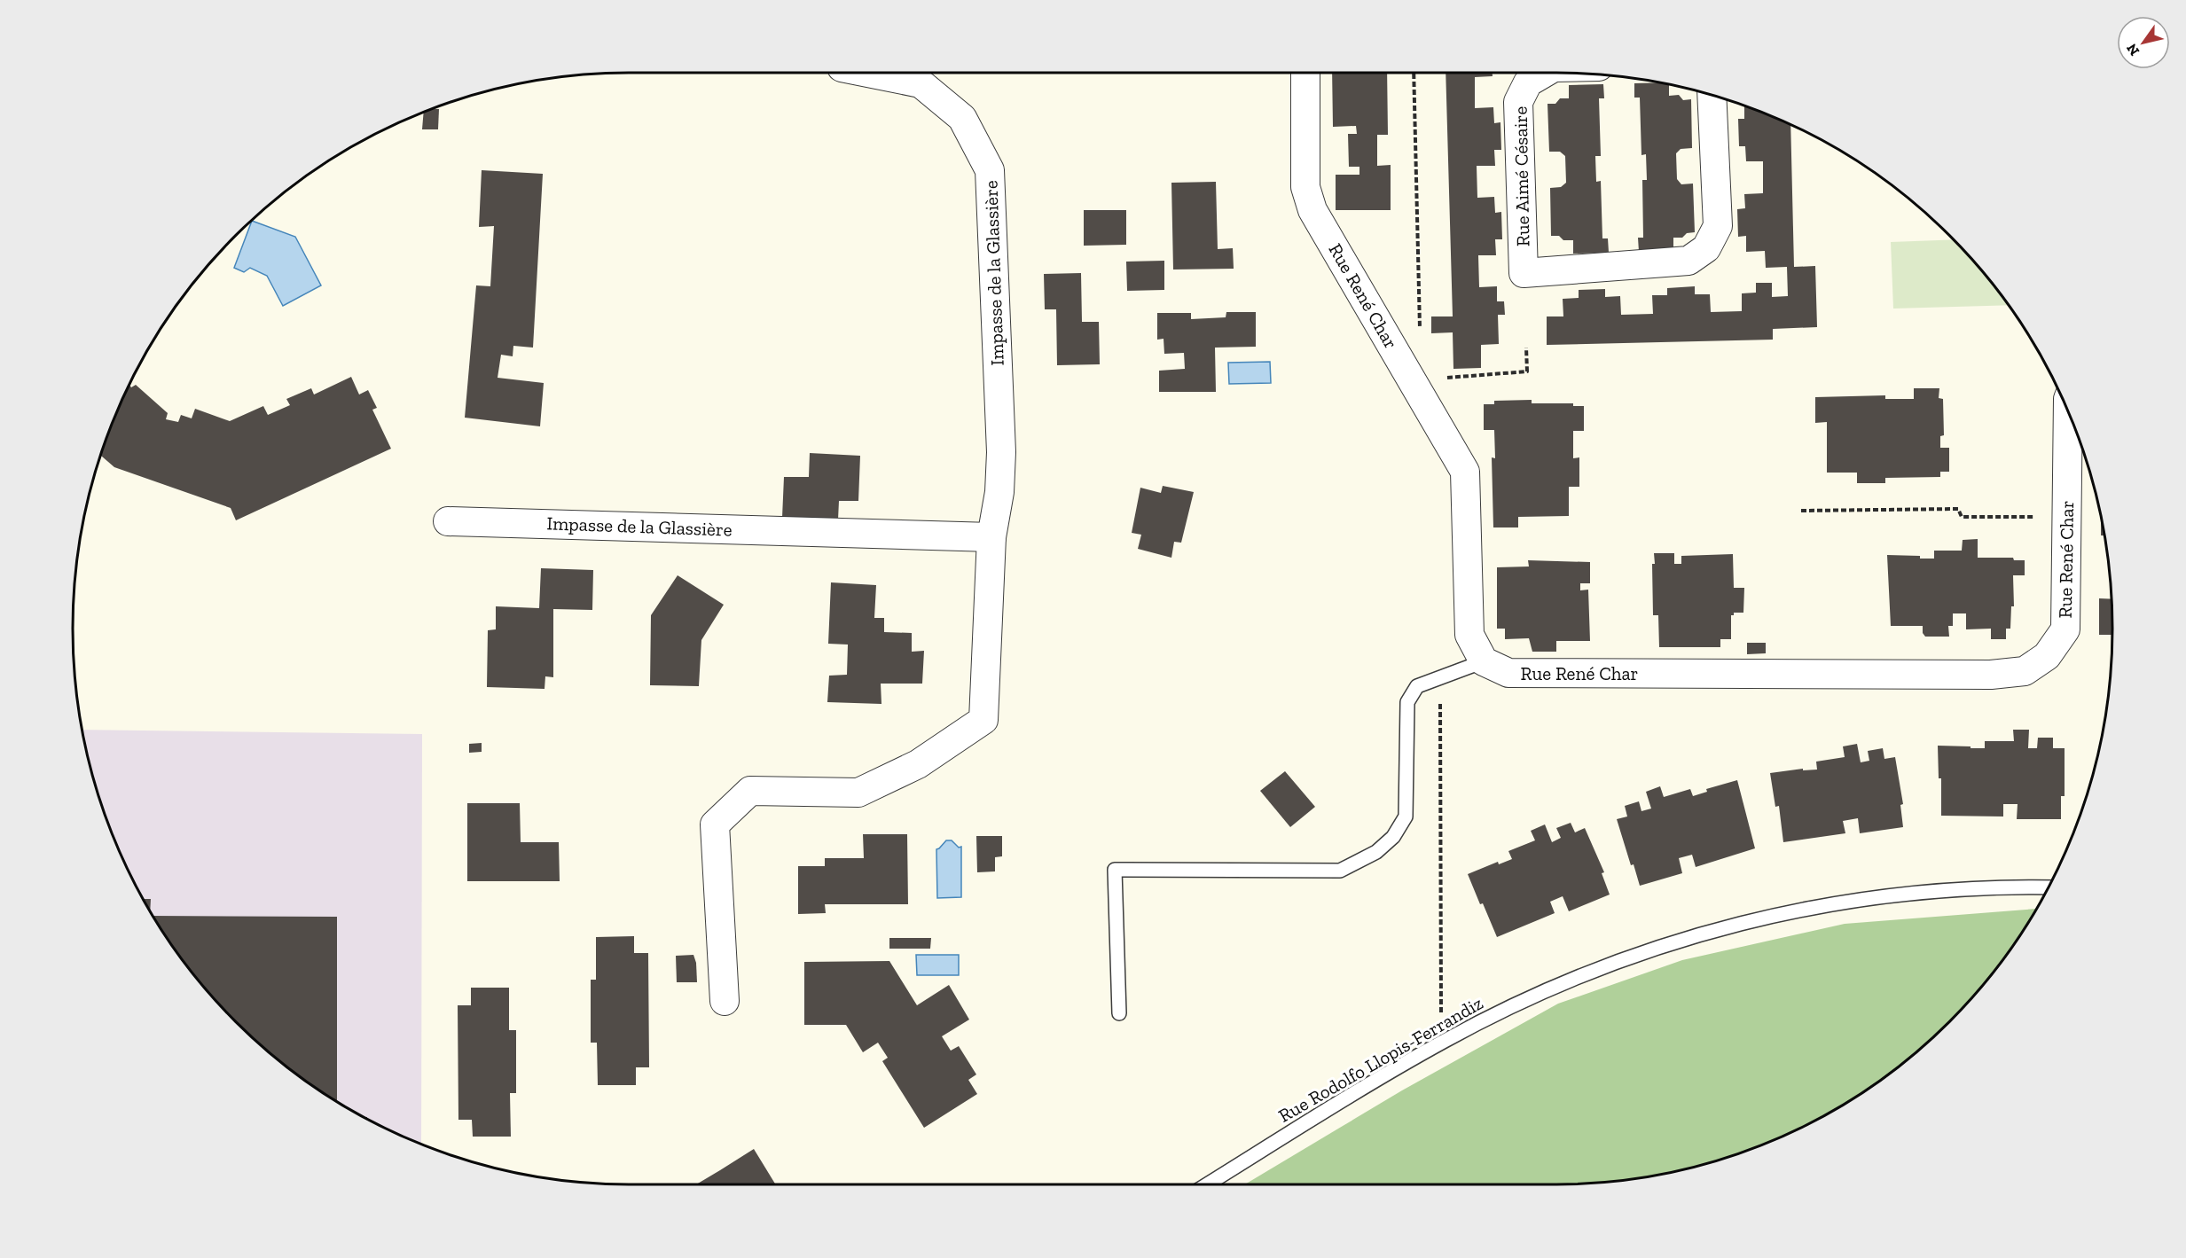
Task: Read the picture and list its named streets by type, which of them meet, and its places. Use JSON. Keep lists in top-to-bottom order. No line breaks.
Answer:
{"streets":{"street":["Rue Aimé Césaire","Impasse de la Glassière","Rue René Char"],"lane":["Rue Rodolfo Llopis-Ferrandiz"]},"north":"bottom left"}
